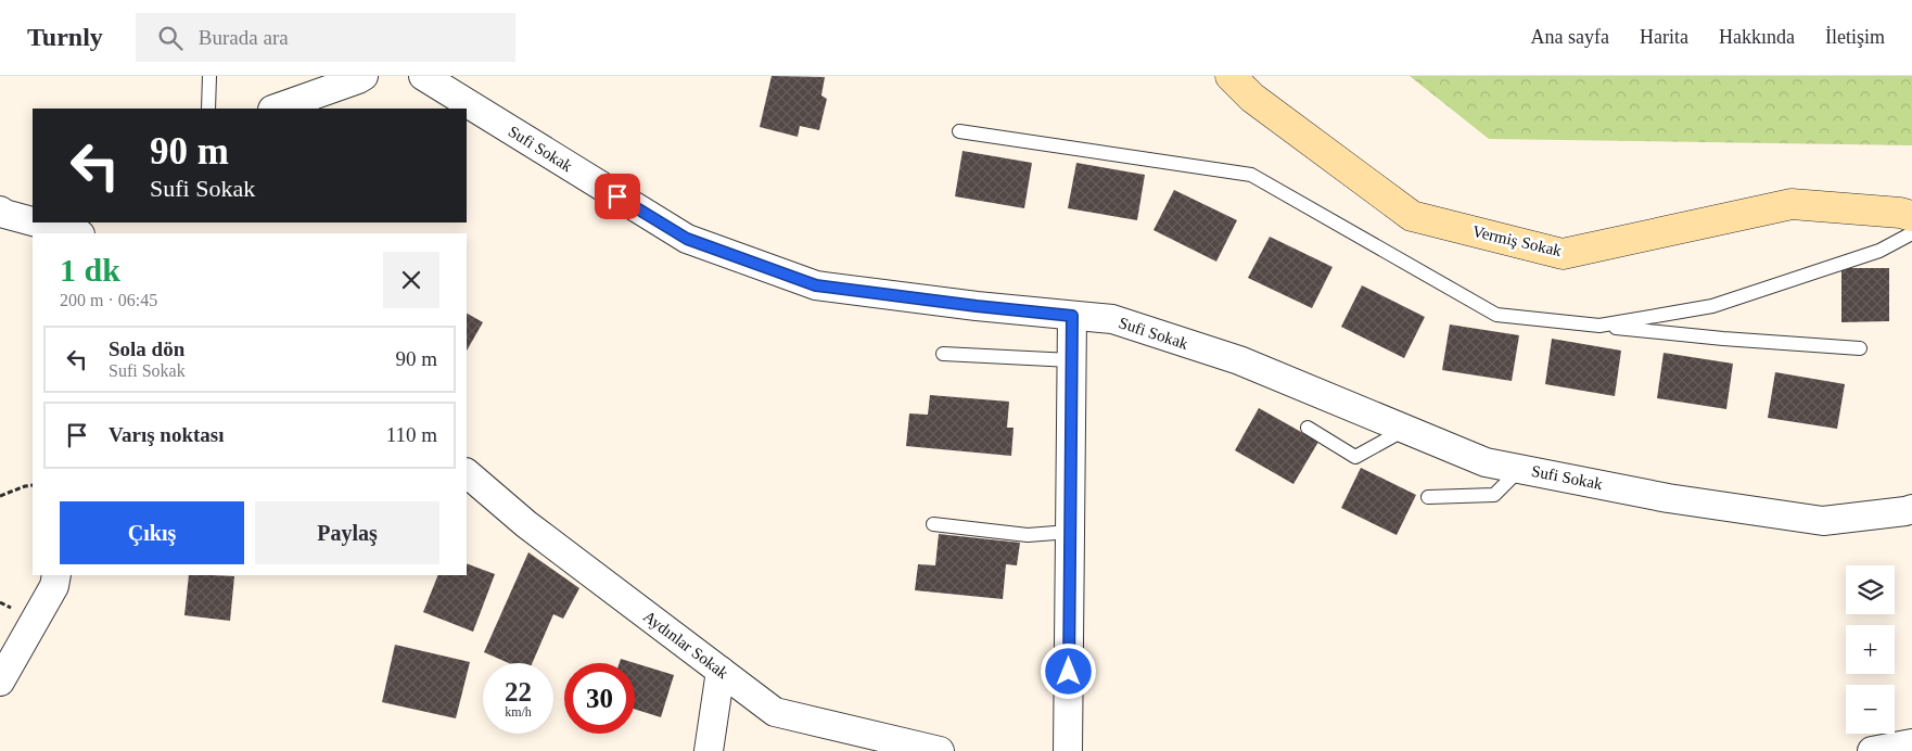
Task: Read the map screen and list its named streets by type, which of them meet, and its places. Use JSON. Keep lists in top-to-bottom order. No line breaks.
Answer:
{"streets":{"street":["Sufi Sokak","Vermiş Sokak","Aydınlar Sokak"]},"page":{"header":"Turnly","search":"Burada ara","nav":["Ana sayfa","Harita","Hakkında","İletişim"],"turn":["90 m","Sufi Sokak"],"heading":["1 dk","200 m · 06:45"],"list":[{"name":"Sola dön","note":"Sufi Sokak","value":"90 m"},{"name":"Varış noktası","value":"110 m"}],"buttons":["Çıkış","Paylaş"],"map_buttons":["+","−"],"speed":"22 km/h","limit":"30"}}
